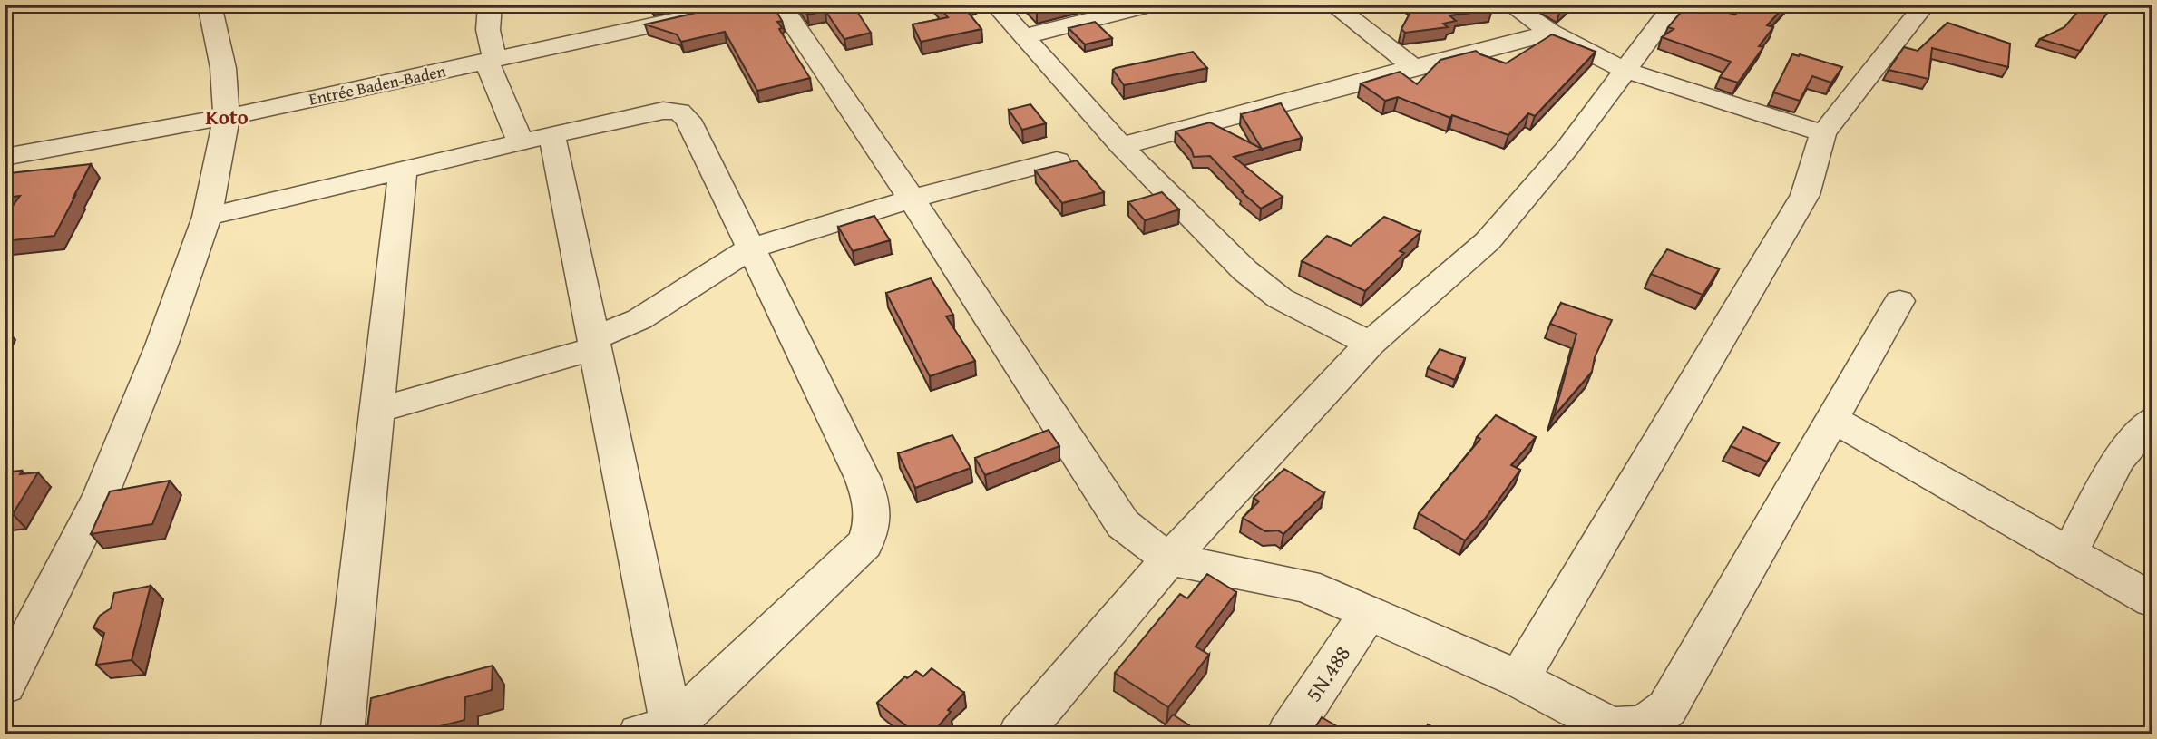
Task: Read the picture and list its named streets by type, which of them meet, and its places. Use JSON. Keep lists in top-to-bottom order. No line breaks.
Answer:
{"streets":{"street":["Entrée Baden-Baden","5N.488"]},"districts":["Koto"]}
